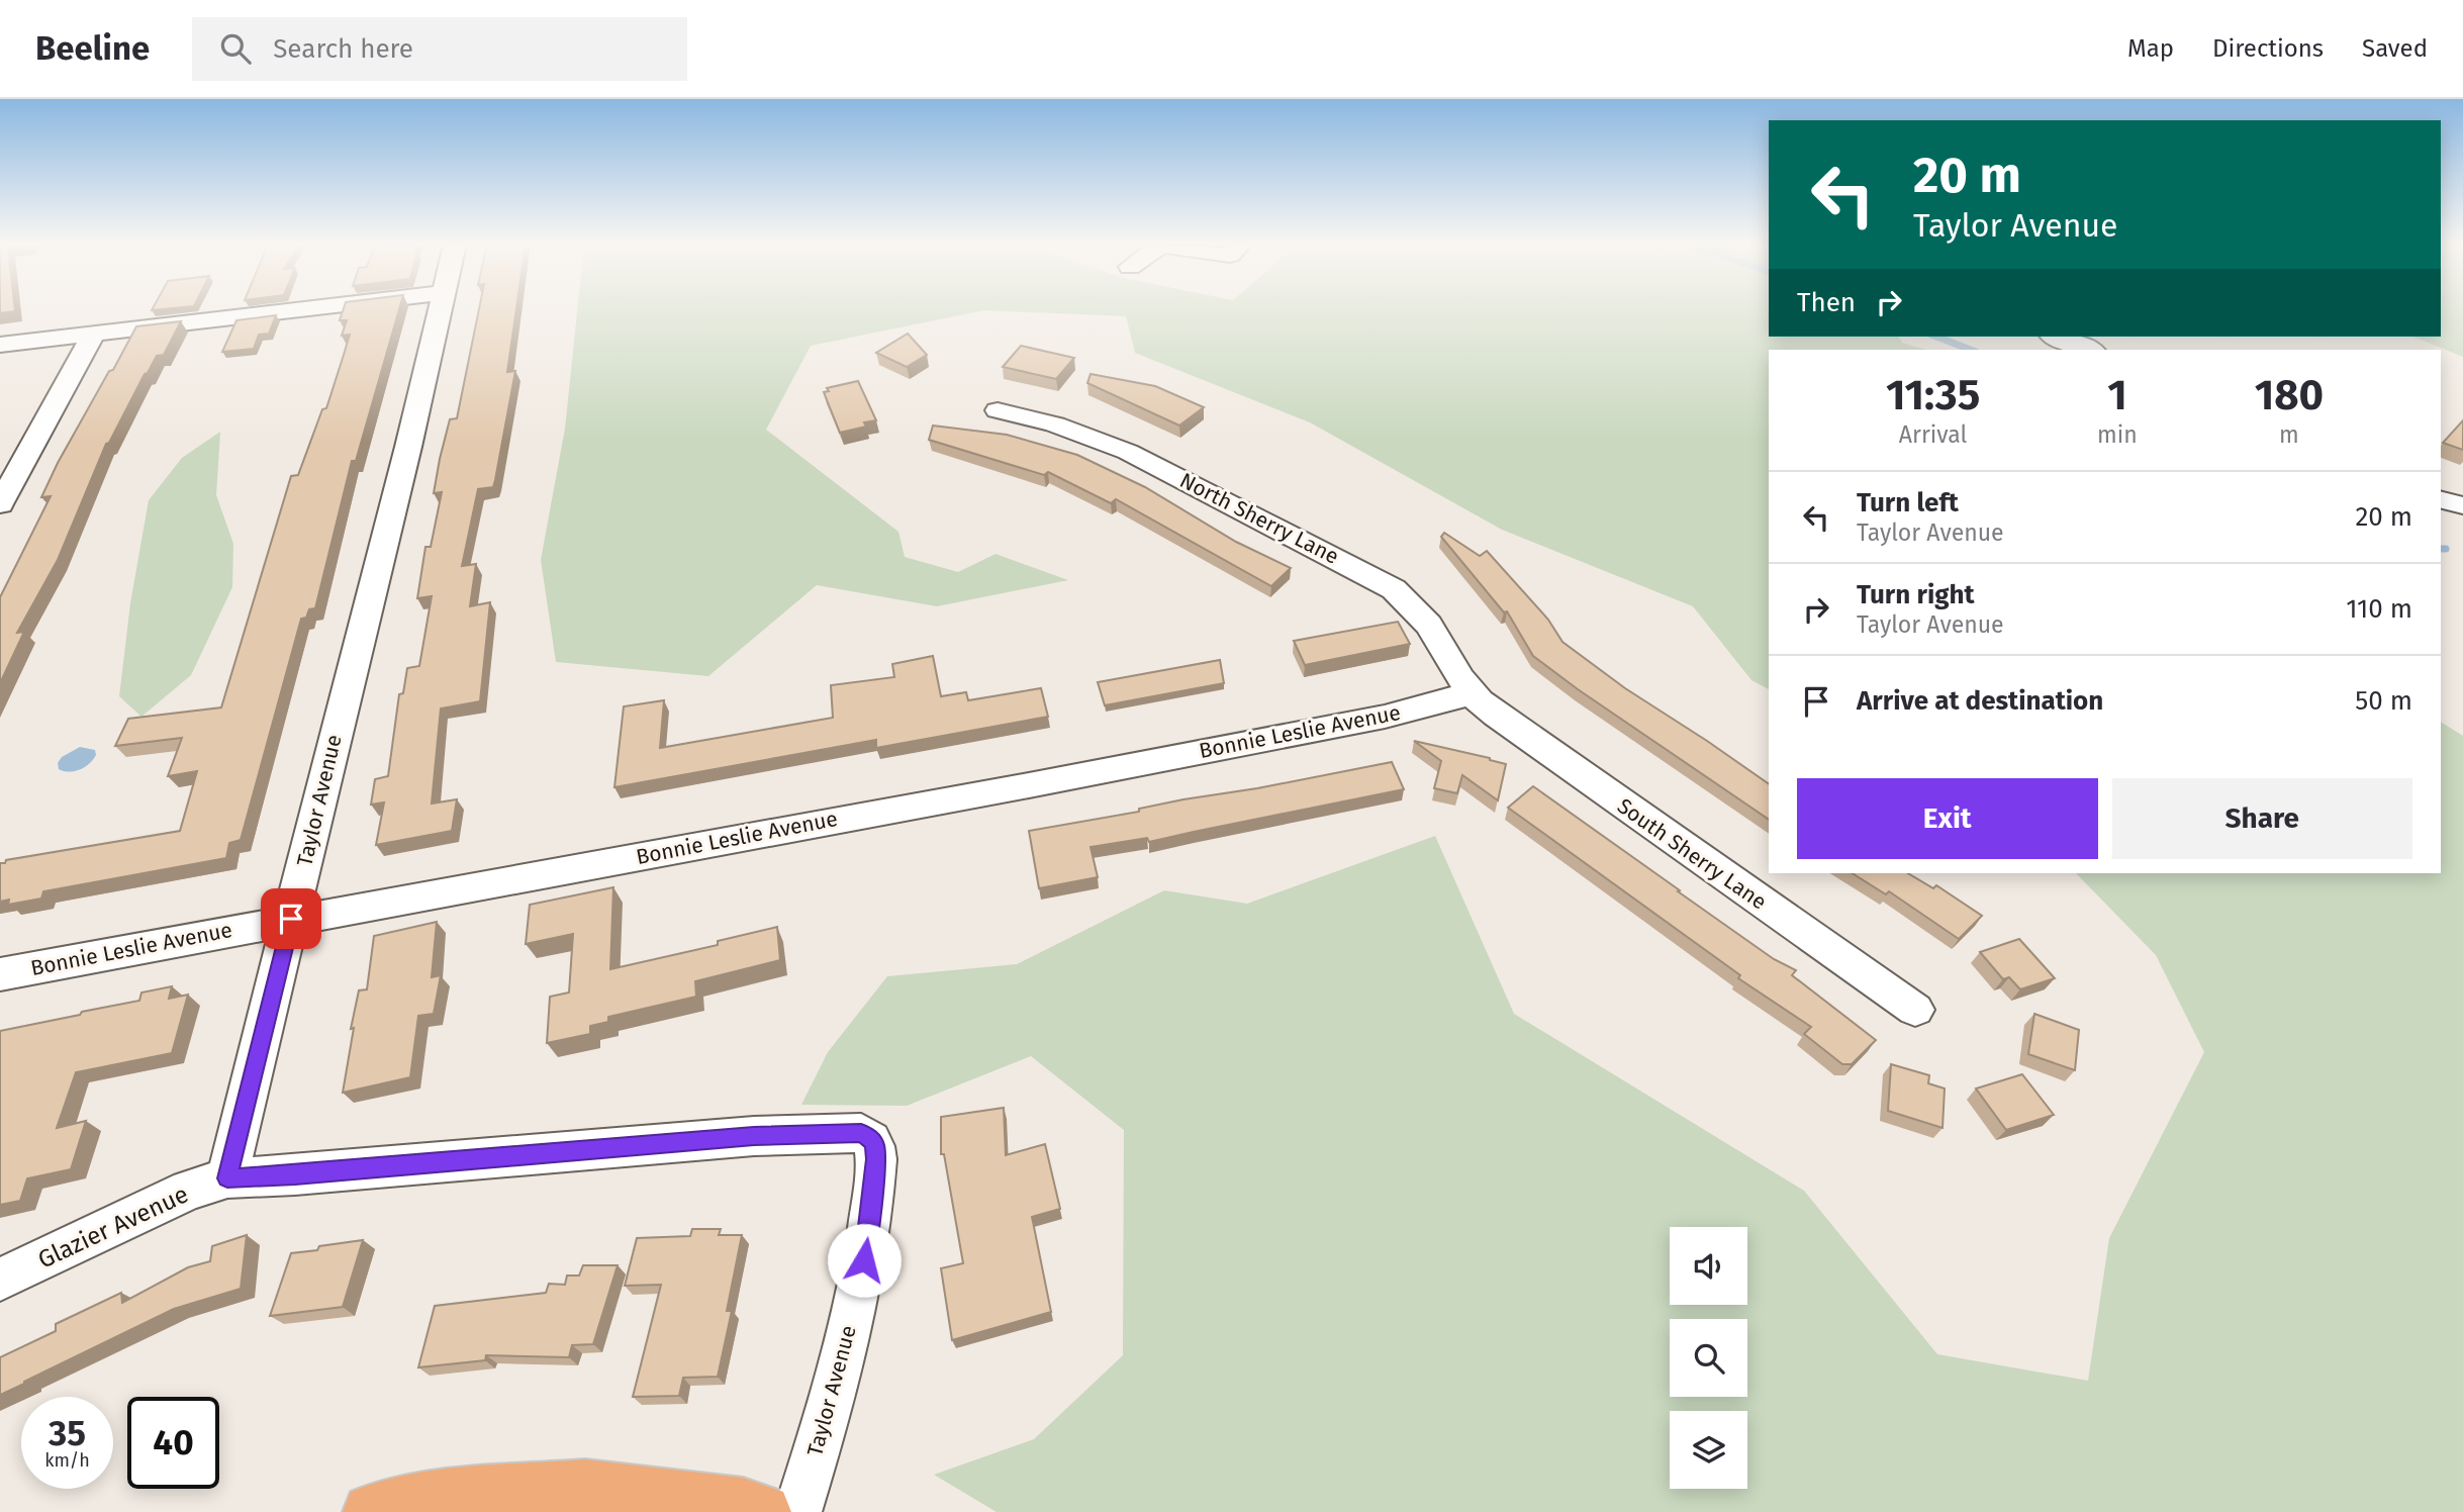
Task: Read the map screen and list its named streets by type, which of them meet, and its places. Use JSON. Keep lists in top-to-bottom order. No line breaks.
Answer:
{"streets":{"street":["North Sherry Lane","Bonnie Leslie Avenue","Taylor Avenue","South Sherry Lane","Glazier Avenue"]},"crossings":[["North Sherry Lane","Bonnie Leslie Avenue"],["North Sherry Lane","South Sherry Lane"],["Bonnie Leslie Avenue","Taylor Avenue"],["Bonnie Leslie Avenue","South Sherry Lane"],["Taylor Avenue","Glazier Avenue"]],"page":{"header":"Beeline","search":"Search here","nav":["Map","Directions","Saved"],"turn":["20 m","Taylor Avenue"],"then":"Then","eta":["11:35","Arrival","1","min","180","m"],"list":[{"name":"Turn left","note":"Taylor Avenue","value":"20 m"},{"name":"Turn right","note":"Taylor Avenue","value":"110 m"},{"name":"Arrive at destination","value":"50 m"}],"buttons":["Exit","Share"],"speed":"35 km/h","limit":"40"}}
